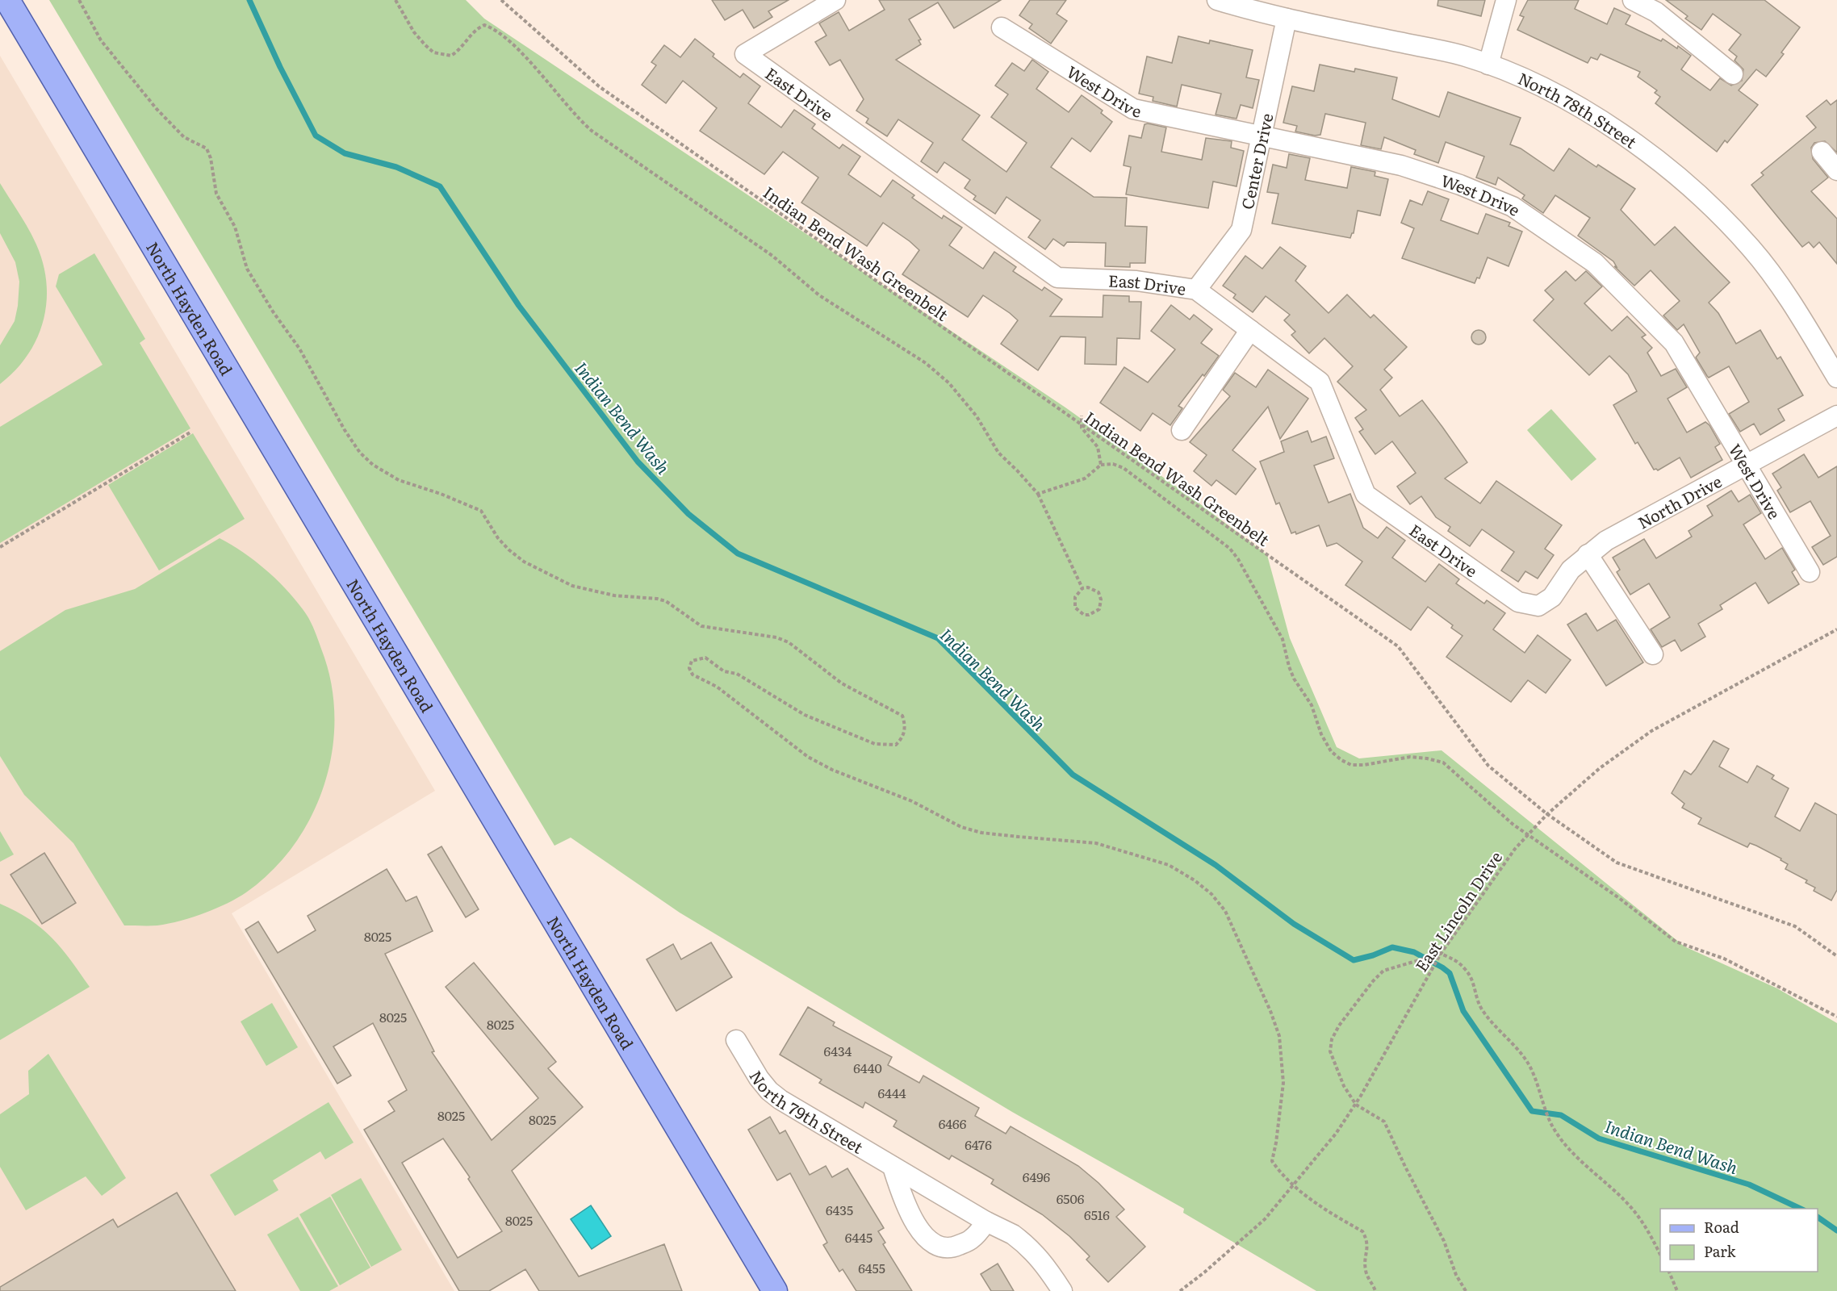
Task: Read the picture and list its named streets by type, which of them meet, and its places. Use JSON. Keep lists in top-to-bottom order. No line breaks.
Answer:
{"streets":{"main road":["North Hayden Road"],"street":["West Drive","East Drive","North 78th Street","Center Drive","North Drive","North 79th Street"],"path":["Indian Bend Wash Greenbelt","East Lincoln Drive"]},"crossings":[["West Drive","Center Drive"],["West Drive","North Drive"],["East Drive","Center Drive"],["East Drive","North Drive"],["North 78th Street","Center Drive"],["Indian Bend Wash Greenbelt","East Lincoln Drive"]],"water":["Indian Bend Wash"],"house_numbers":["8025","8025","8025","6434","6440","6444","8025","8025","6466","6476","6496","6506","6435","6516","8025","6445","6455"],"legend":["Road","Park"]}
